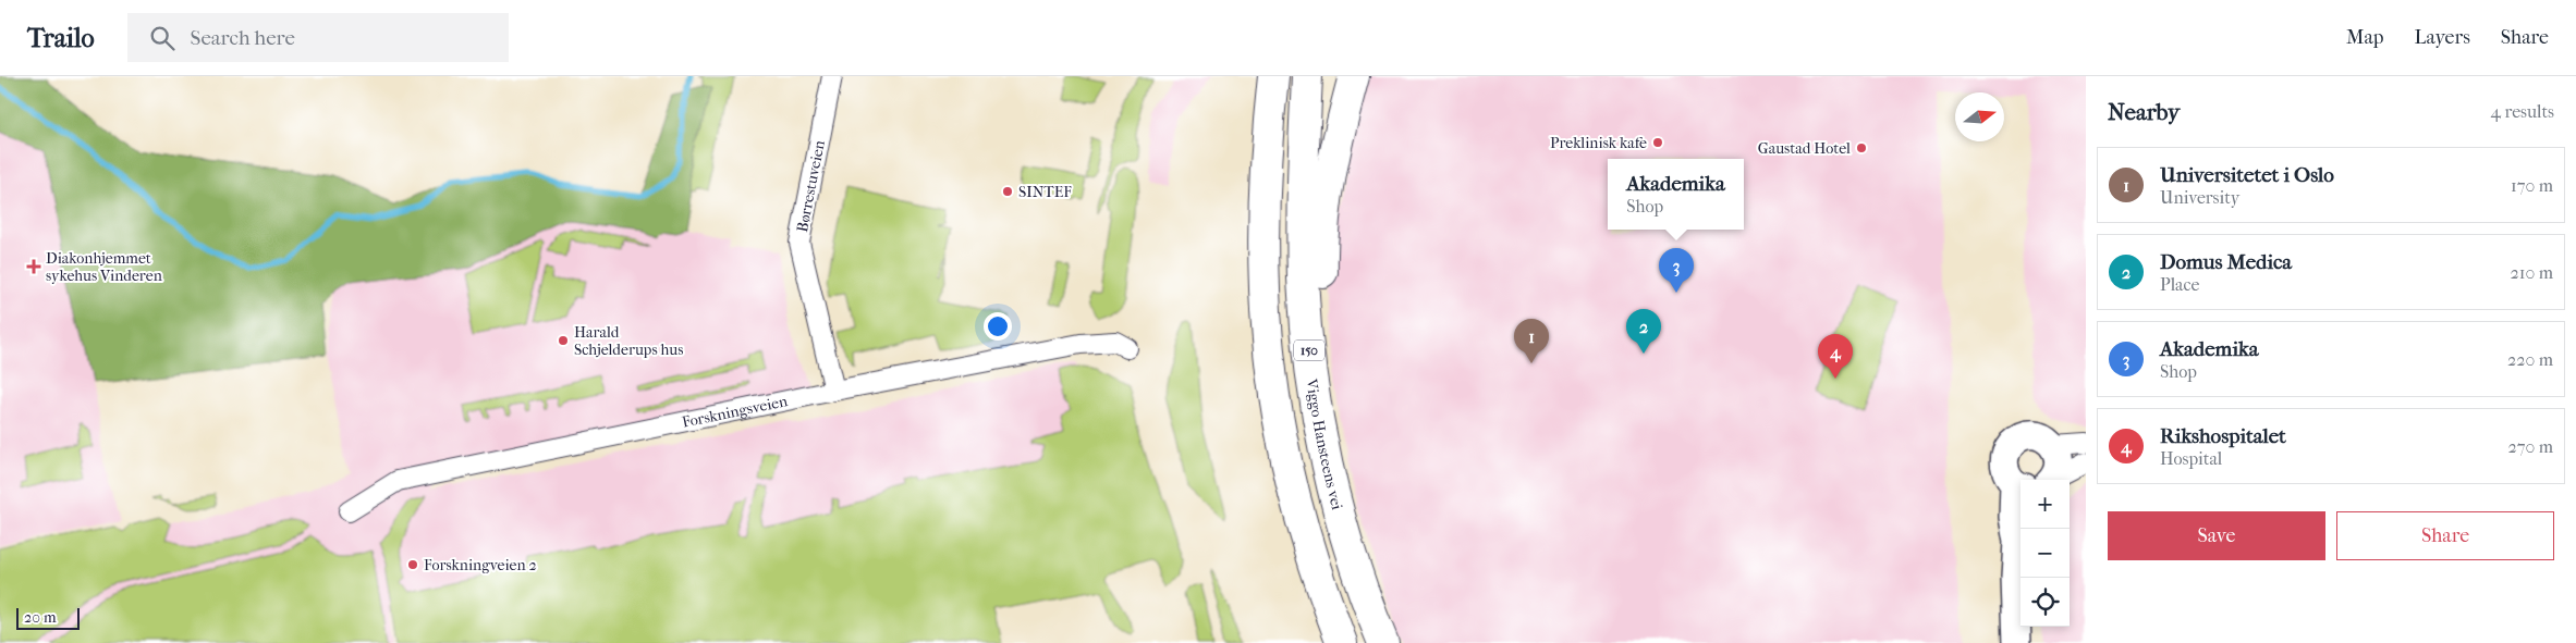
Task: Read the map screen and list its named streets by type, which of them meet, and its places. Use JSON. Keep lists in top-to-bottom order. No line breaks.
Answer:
{"streets":{"highway":["150","Viggo Hansteens vei"],"street":["Børrestuveien","Forskningsveien"]},"crossings":[["Børrestuveien","Forskningsveien"]],"places":{"other":["Preklinisk kafe","Gaustad Hotel","SINTEF","Harald Schjelderups hus","Forskningveien 2"],"health":["Diakonhjemmet sykehus Vinderen"]},"scale_bar":"20 m","north":"right","page":{"header":"Trailo","search":"Search here","nav":["Map","Layers","Share"],"heading":["Nearby","4 results"],"list":[{"mark":"1","name":"Universitetet i Oslo","note":"University","value":"170 m"},{"mark":"2","name":"Domus Medica","note":"Place","value":"210 m"},{"mark":"3","name":"Akademika","note":"Shop","value":"220 m"},{"mark":"4","name":"Rikshospitalet","note":"Hospital","value":"270 m"}],"popup":["Akademika","Shop"],"pins":["3","2","1","4"],"map_buttons":["+","−"],"buttons":["Save","Share"],"scale":"20 m"}}
